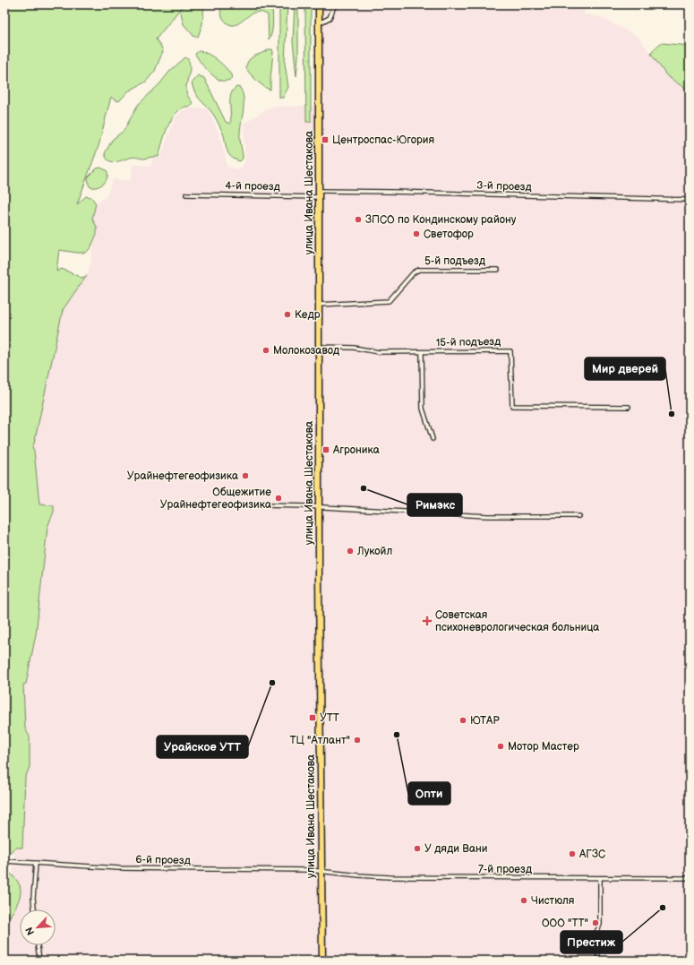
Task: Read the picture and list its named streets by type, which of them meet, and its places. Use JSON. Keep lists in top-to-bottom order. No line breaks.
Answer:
{"streets":{"main road":["улица Ивана Шестакова"],"street":["4-й проезд","3-й проезд","5-й подъезд","15-й подъезд","6-й проезд","7-й проезд"]},"crossings":[["4-й проезд","3-й проезд"],["4-й проезд","улица Ивана Шестакова"],["3-й проезд","улица Ивана Шестакова"],["улица Ивана Шестакова","5-й подъезд"],["улица Ивана Шестакова","15-й подъезд"],["улица Ивана Шестакова","6-й проезд"],["улица Ивана Шестакова","7-й проезд"],["6-й проезд","7-й проезд"]],"places":{"transit":["Центроспас-Югория","Агроника","УТТ"],"other":["ЗПСО по Кондинскому району","Светофор","Кедр","Молокозавод","Мир дверей","Урайнефтегеофизика","Римэкс","Общежитие Урайнефтегеофизика","Лукойл","Урайское УТТ","ЮТАР","Опти","ТЦ \"Атлант\"","Мотор Мастер","У дяди Вани","АГЗС","Чистюля","Престиж","ООО \"ТТ\""],"health":["Советская психоневрологическая больница"]},"north":"bottom left"}
